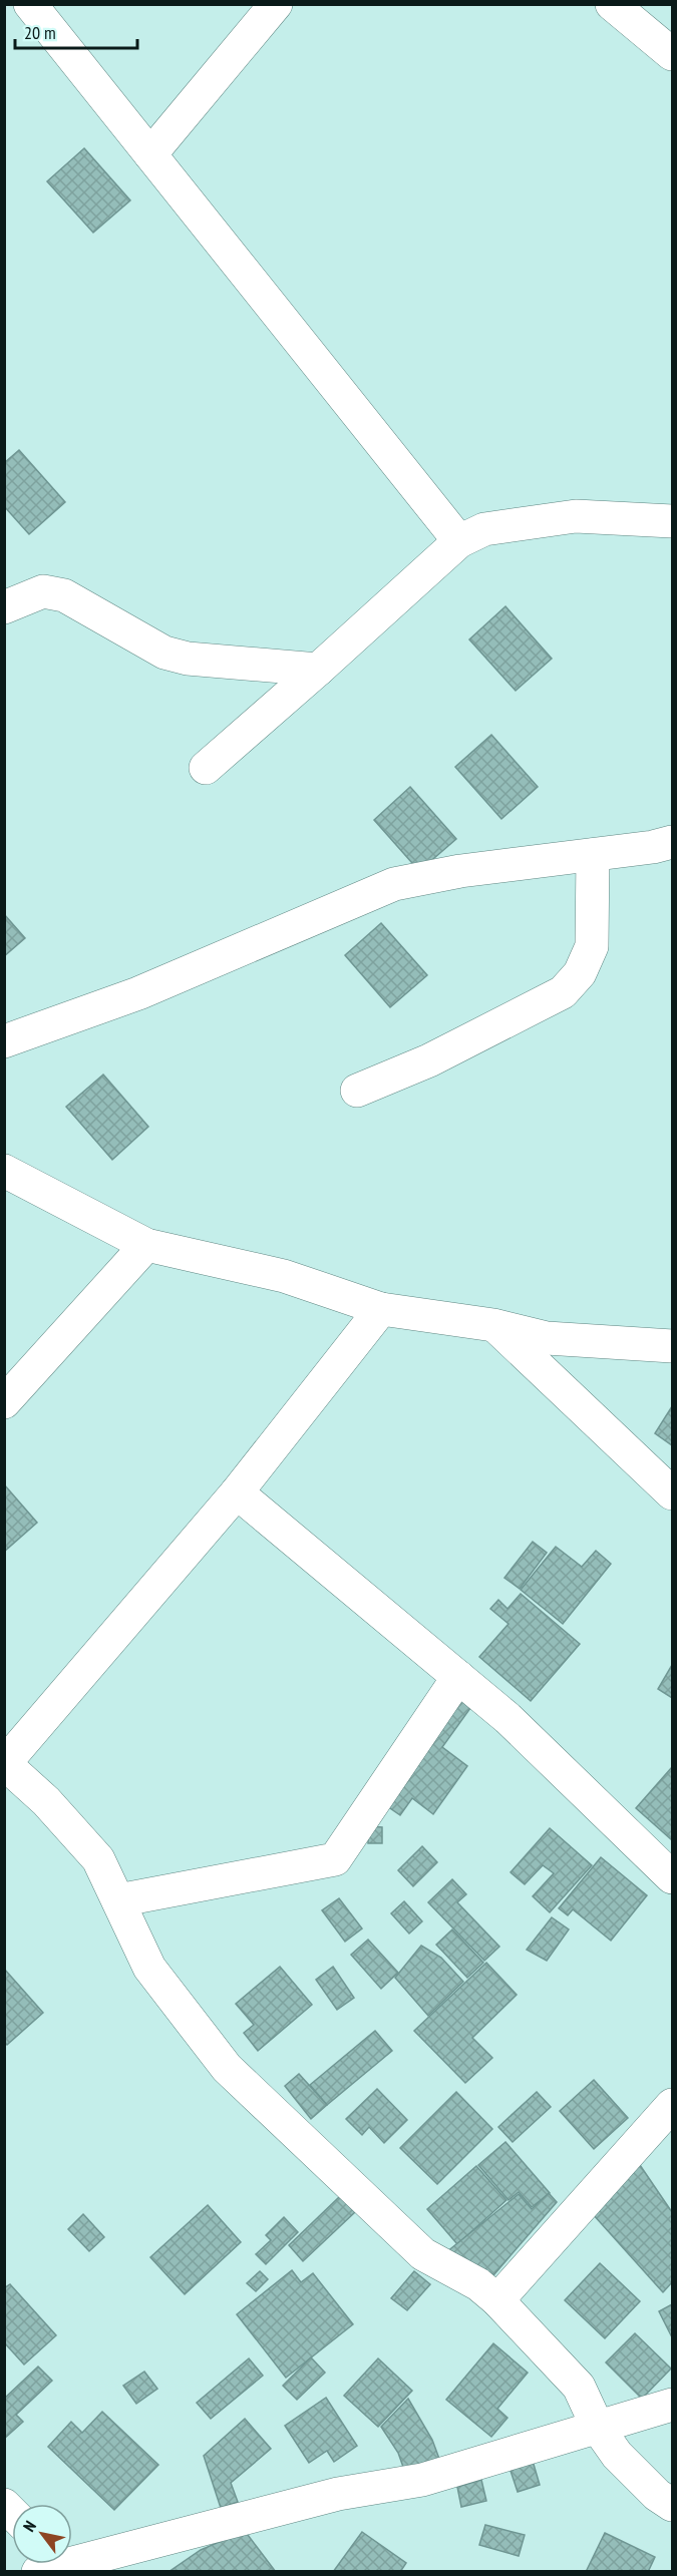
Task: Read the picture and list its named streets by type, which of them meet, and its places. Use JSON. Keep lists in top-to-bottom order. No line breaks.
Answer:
{"scale_bar":"20 m","north":"top left"}
